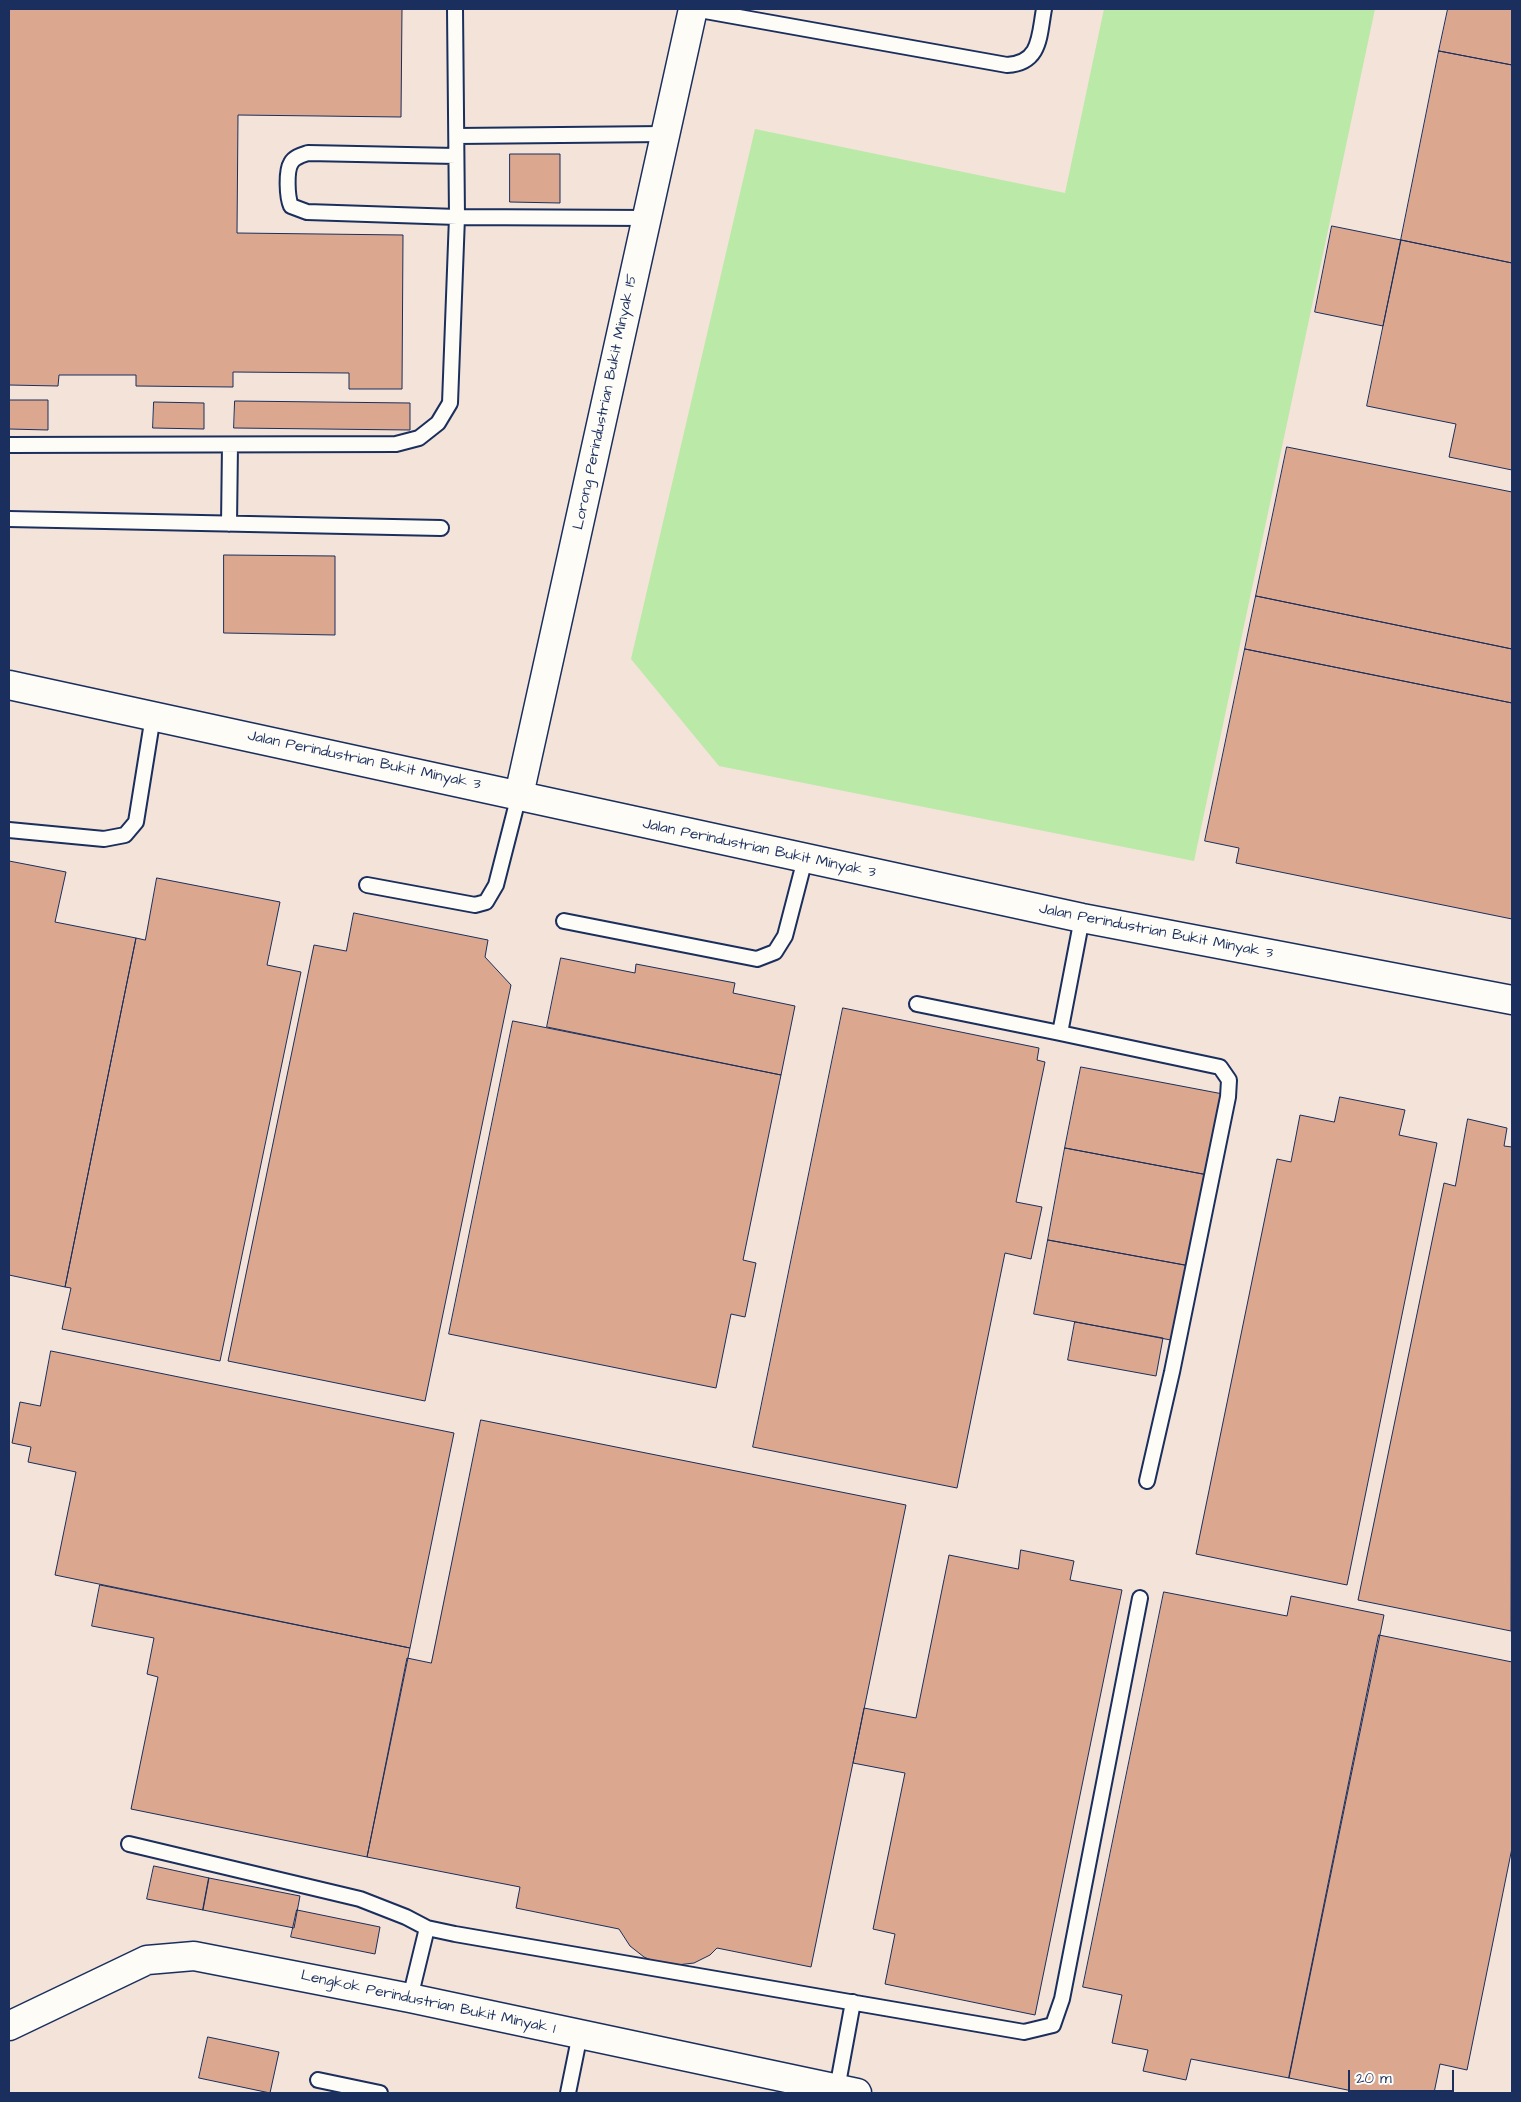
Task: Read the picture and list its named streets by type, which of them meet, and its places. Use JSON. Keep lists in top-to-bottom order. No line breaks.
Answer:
{"streets":{"street":["Lorong Perindustrian Bukit Minyak 15","Jalan Perindustrian Bukit Minyak 3","Lengkok Perindustrian Bukit Minyak 1"]},"crossings":[["Lorong Perindustrian Bukit Minyak 15","Jalan Perindustrian Bukit Minyak 3"]],"scale_bar":"20 m"}
